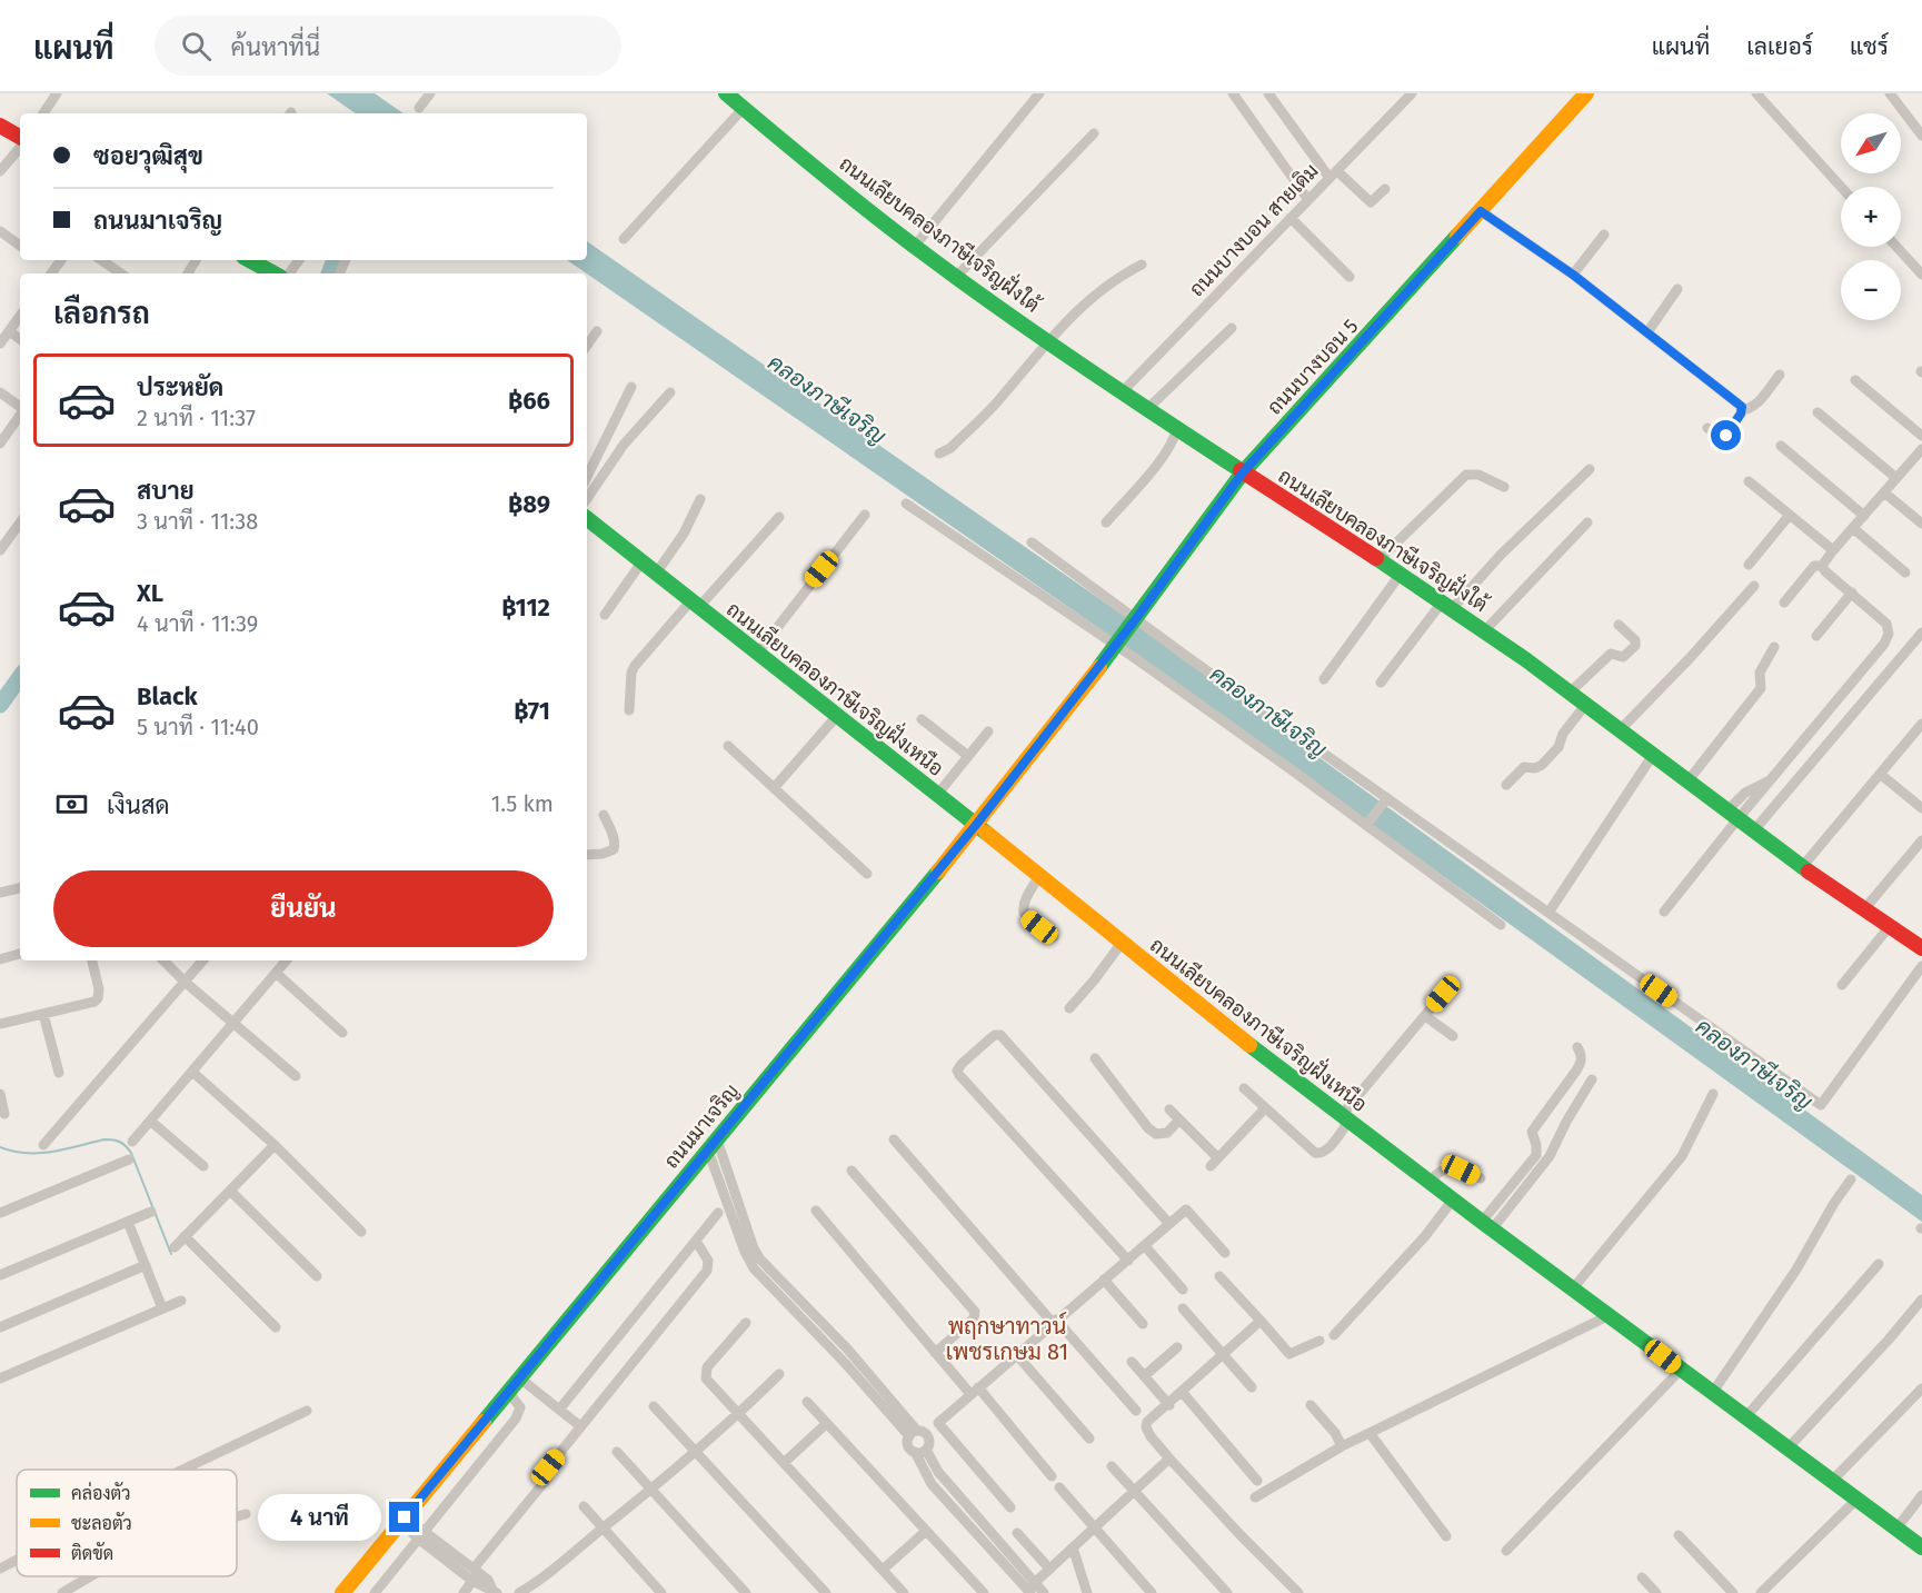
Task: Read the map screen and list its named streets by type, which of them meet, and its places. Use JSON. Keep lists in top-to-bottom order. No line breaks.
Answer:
{"streets":{"main road":["ถนนเลียบคลองภาษีเจริญฝั่งใต้","ถนนบางบอน 5","ถนนเลียบคลองภาษีเจริญฝั่งเหนือ","ถนนมาเจริญ"],"street":["ถนนบางบอน สายเดิม"]},"crossings":[["ถนนบางบอน สายเดิม","ถนนเลียบคลองภาษีเจริญฝั่งใต้"],["ถนนเลียบคลองภาษีเจริญฝั่งใต้","ถนนบางบอน 5"],["ถนนบางบอน 5","ถนนมาเจริญ"],["ถนนเลียบคลองภาษีเจริญฝั่งเหนือ","ถนนมาเจริญ"]],"districts":["พฤกษาทาวน์ เพชรเกษม 81"],"water":["คลองภาษีเจริญ"],"legend":["คล่องตัว","ชะลอตัว","ติดขัด"],"north":"bottom left","page":{"header":"แผนที่","search":"ค้นหาที่นี่","nav":["แผนที่","เลเยอร์","แชร์"],"map_buttons":["+","−"],"banner":["ซอยวุฒิสุข","ถนนมาเจริญ"],"heading":"เลือกรถ","list":[{"name":"ประหยัด","note":"2 นาที · 11:37","value":"฿66"},{"name":"สบาย","note":"3 นาที · 11:38","value":"฿89"},{"name":"XL","note":"4 นาที · 11:39","value":"฿112"},{"name":"Black","note":"5 นาที · 11:40","value":"฿71"}],"pay":["เงินสด","1.5 km"],"buttons":"ยืนยัน","bubble":"4 นาที"}}
